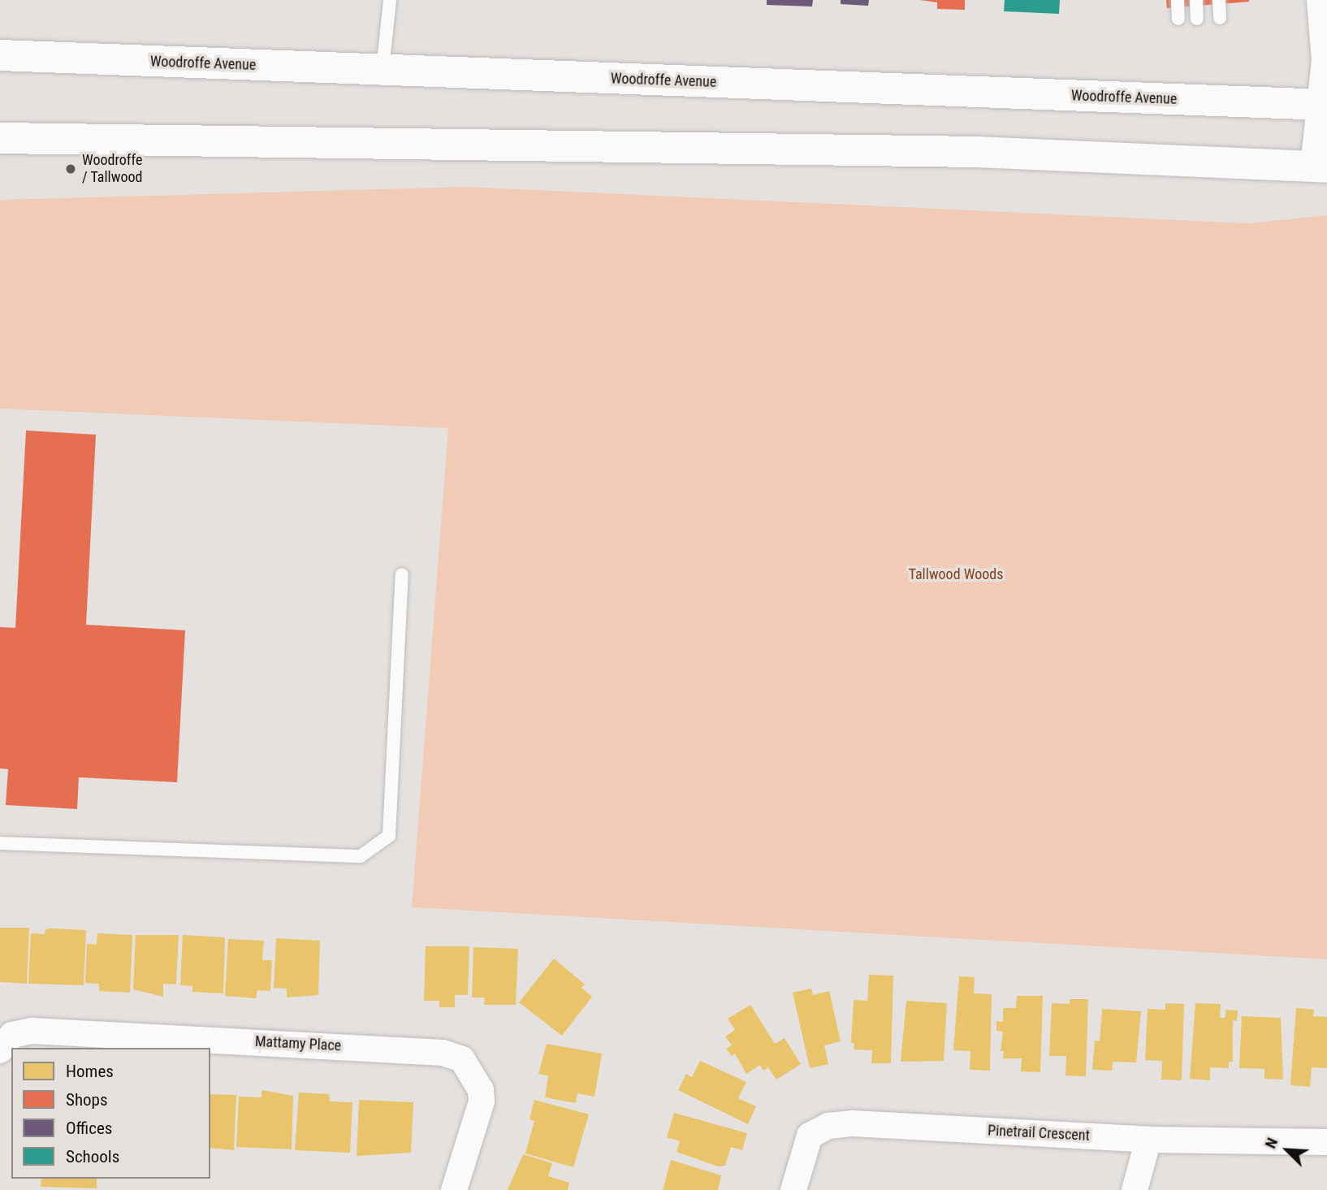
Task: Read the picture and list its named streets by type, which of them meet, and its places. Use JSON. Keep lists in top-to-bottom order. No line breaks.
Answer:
{"streets":{"main road":["Woodroffe Avenue"],"street":["Mattamy Place","Pinetrail Crescent"]},"parks":["Tallwood Woods"],"places":["Woodroffe / Tallwood"],"legend":["Homes","Shops","Offices","Schools"],"north":"top left"}
